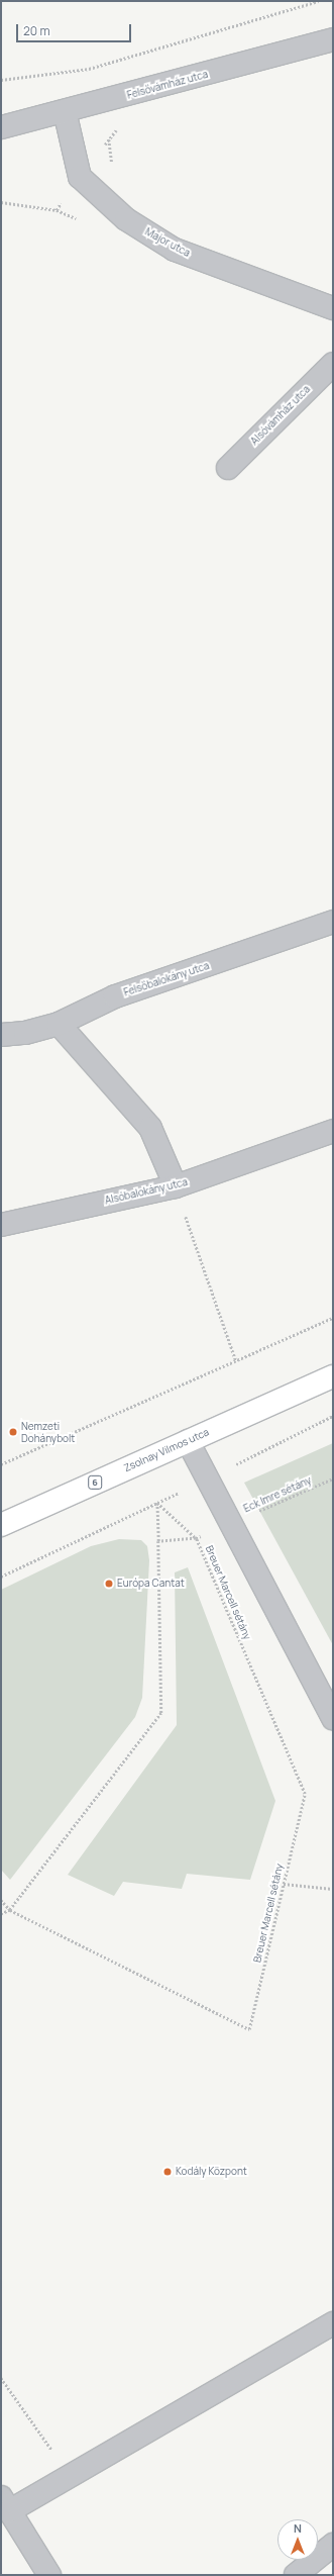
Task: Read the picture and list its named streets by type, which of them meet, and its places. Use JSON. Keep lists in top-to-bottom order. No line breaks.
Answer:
{"streets":{"main road":["Zsolnay Vilmos utca","6"],"street":["Felsővámház utca","Major utca","Alsóvámház utca","Felsőbalokány utca","Alsóbalokány utca"],"path":["Eck Imre sétány","Breuer Marcell sétány"]},"crossings":[["Eck Imre sétány","Breuer Marcell sétány"]],"places":["Nemzeti Dohánybolt","Európa Cantat","Kodály Központ"],"scale_bar":"20 m","north":"top"}
